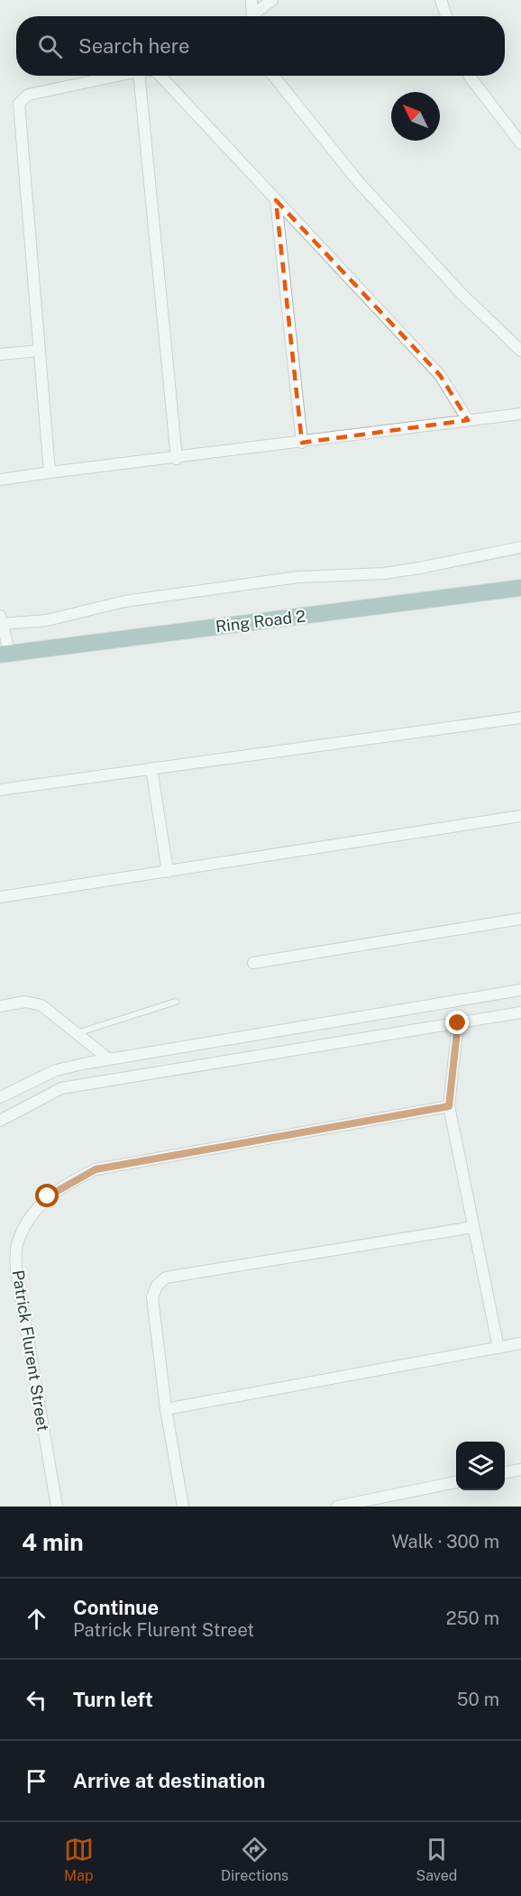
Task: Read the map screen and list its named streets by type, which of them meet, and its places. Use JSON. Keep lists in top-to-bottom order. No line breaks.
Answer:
{"streets":{"main road":["Ring Road 2"],"street":["Patrick Flurent Street"]},"north":"top left","page":{"search":"Search here","heading":["4 min","Walk · 300 m"],"list":[["Continue","Patrick Flurent Street","250 m"],["Turn left","50 m"],"Arrive at destination"],"nav":["Map","Directions","Saved"]}}
